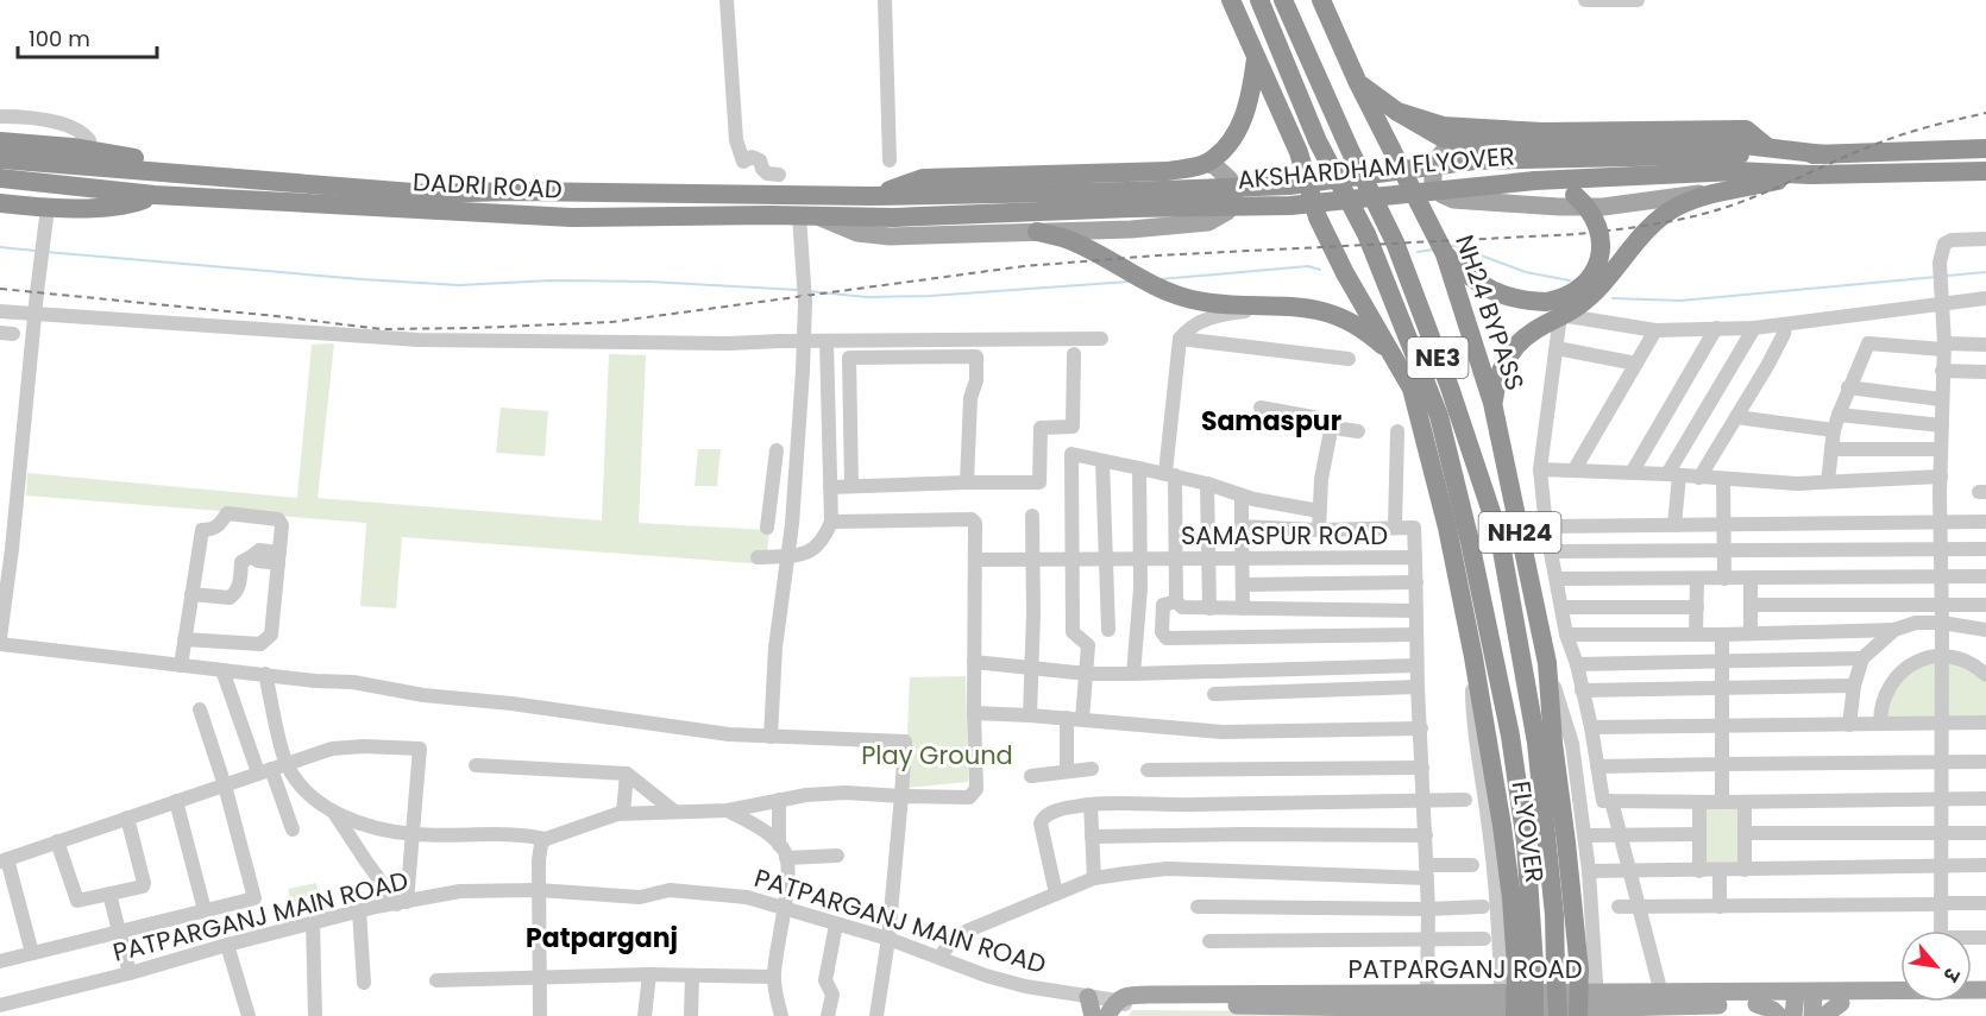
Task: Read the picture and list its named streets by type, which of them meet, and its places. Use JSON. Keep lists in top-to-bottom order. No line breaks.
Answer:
{"streets":{"highway":["AKSHARDHAM FLYOVER","DADRI ROAD","NH24 BYPASS","NE3","NH24","FLYOVER"],"main road":["PATPARGANJ ROAD"],"street":["SAMASPUR ROAD","PATPARGANJ MAIN ROAD"]},"crossings":[["AKSHARDHAM FLYOVER","DADRI ROAD"],["NH24 BYPASS","FLYOVER"],["NE3","FLYOVER"],["SAMASPUR ROAD","PATPARGANJ ROAD"],["FLYOVER","PATPARGANJ ROAD"],["PATPARGANJ MAIN ROAD","PATPARGANJ ROAD"]],"districts":["Samaspur","Patparganj"],"parks":["Play Ground"],"scale_bar":"100 m","north":"bottom right"}
